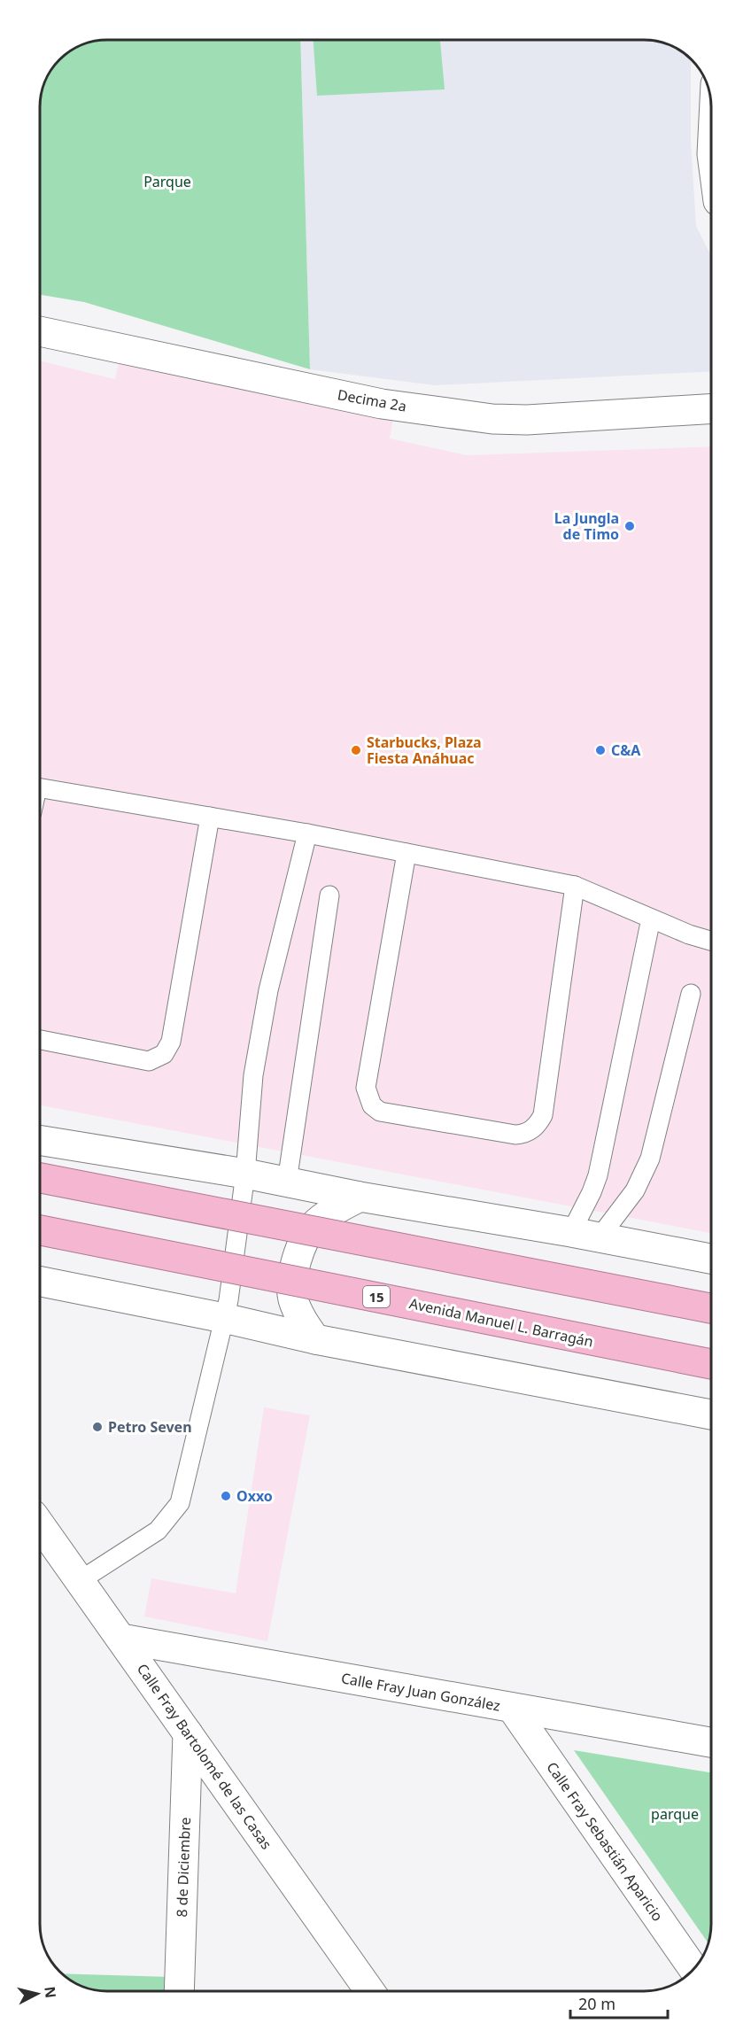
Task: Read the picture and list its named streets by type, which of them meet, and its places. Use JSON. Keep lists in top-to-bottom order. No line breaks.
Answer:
{"streets":{"highway":["15","Avenida Manuel L. Barragán"],"street":["Decima 2a","Calle Fray Juan González","Calle Fray Bartolomé de las Casas","Calle Fray Sebastián Aparicio","8 de Diciembre"]},"crossings":[["Calle Fray Juan González","Calle Fray Bartolomé de las Casas"],["Calle Fray Juan González","Calle Fray Sebastián Aparicio"],["Calle Fray Bartolomé de las Casas","8 de Diciembre"]],"parks":["Parque","parque"],"places":["La Jungla de Timo","Starbucks, Plaza Fiesta Anáhuac","C&A","Petro Seven","Oxxo"],"scale_bar":"20 m","north":"right"}
